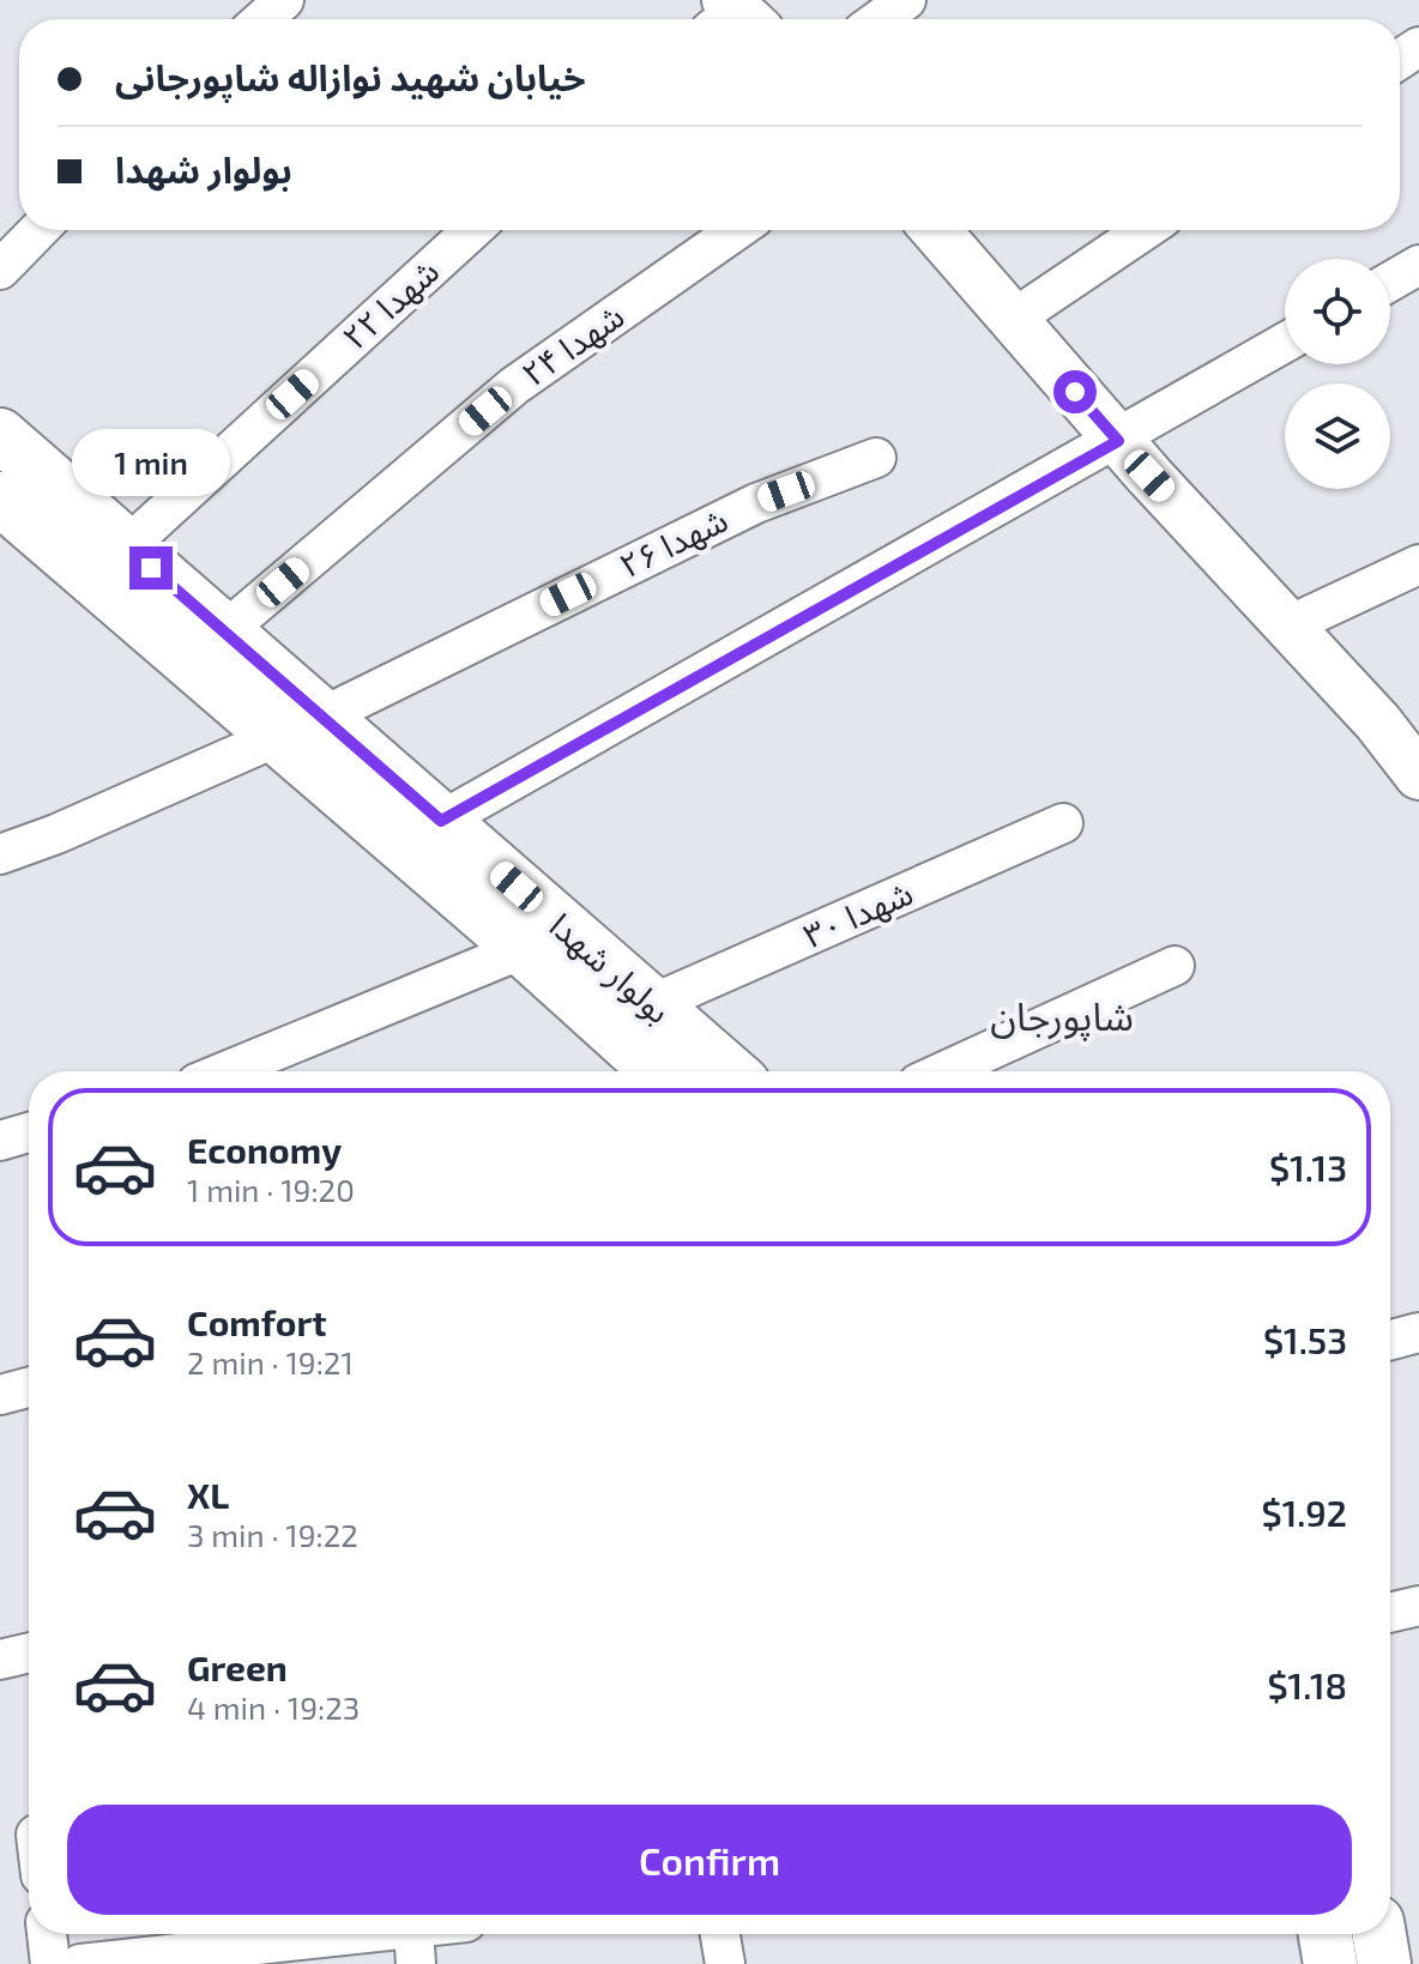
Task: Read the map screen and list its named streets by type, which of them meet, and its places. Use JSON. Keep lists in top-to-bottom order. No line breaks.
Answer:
{"streets":{"main road":["بولوار شهدا"],"street":["شهدا ۲۲","شهدا ۲۴","شهدا ۲۶","شهدا ۳۰"]},"crossings":[["شهدا ۲۲","بولوار شهدا"],["شهدا ۲۴","بولوار شهدا"],["شهدا ۲۶","بولوار شهدا"],["شهدا ۳۰","بولوار شهدا"]],"districts":["شاپورجان"],"page":{"banner":["خیابان شهید نوازاله شاپورجانی","بولوار شهدا"],"bubble":"1 min","list":[{"name":"Economy","note":"1 min · 19:20","value":"$1.13"},{"name":"Comfort","note":"2 min · 19:21","value":"$1.53"},{"name":"XL","note":"3 min · 19:22","value":"$1.92"},{"name":"Green","note":"4 min · 19:23","value":"$1.18"}],"buttons":"Confirm"}}
